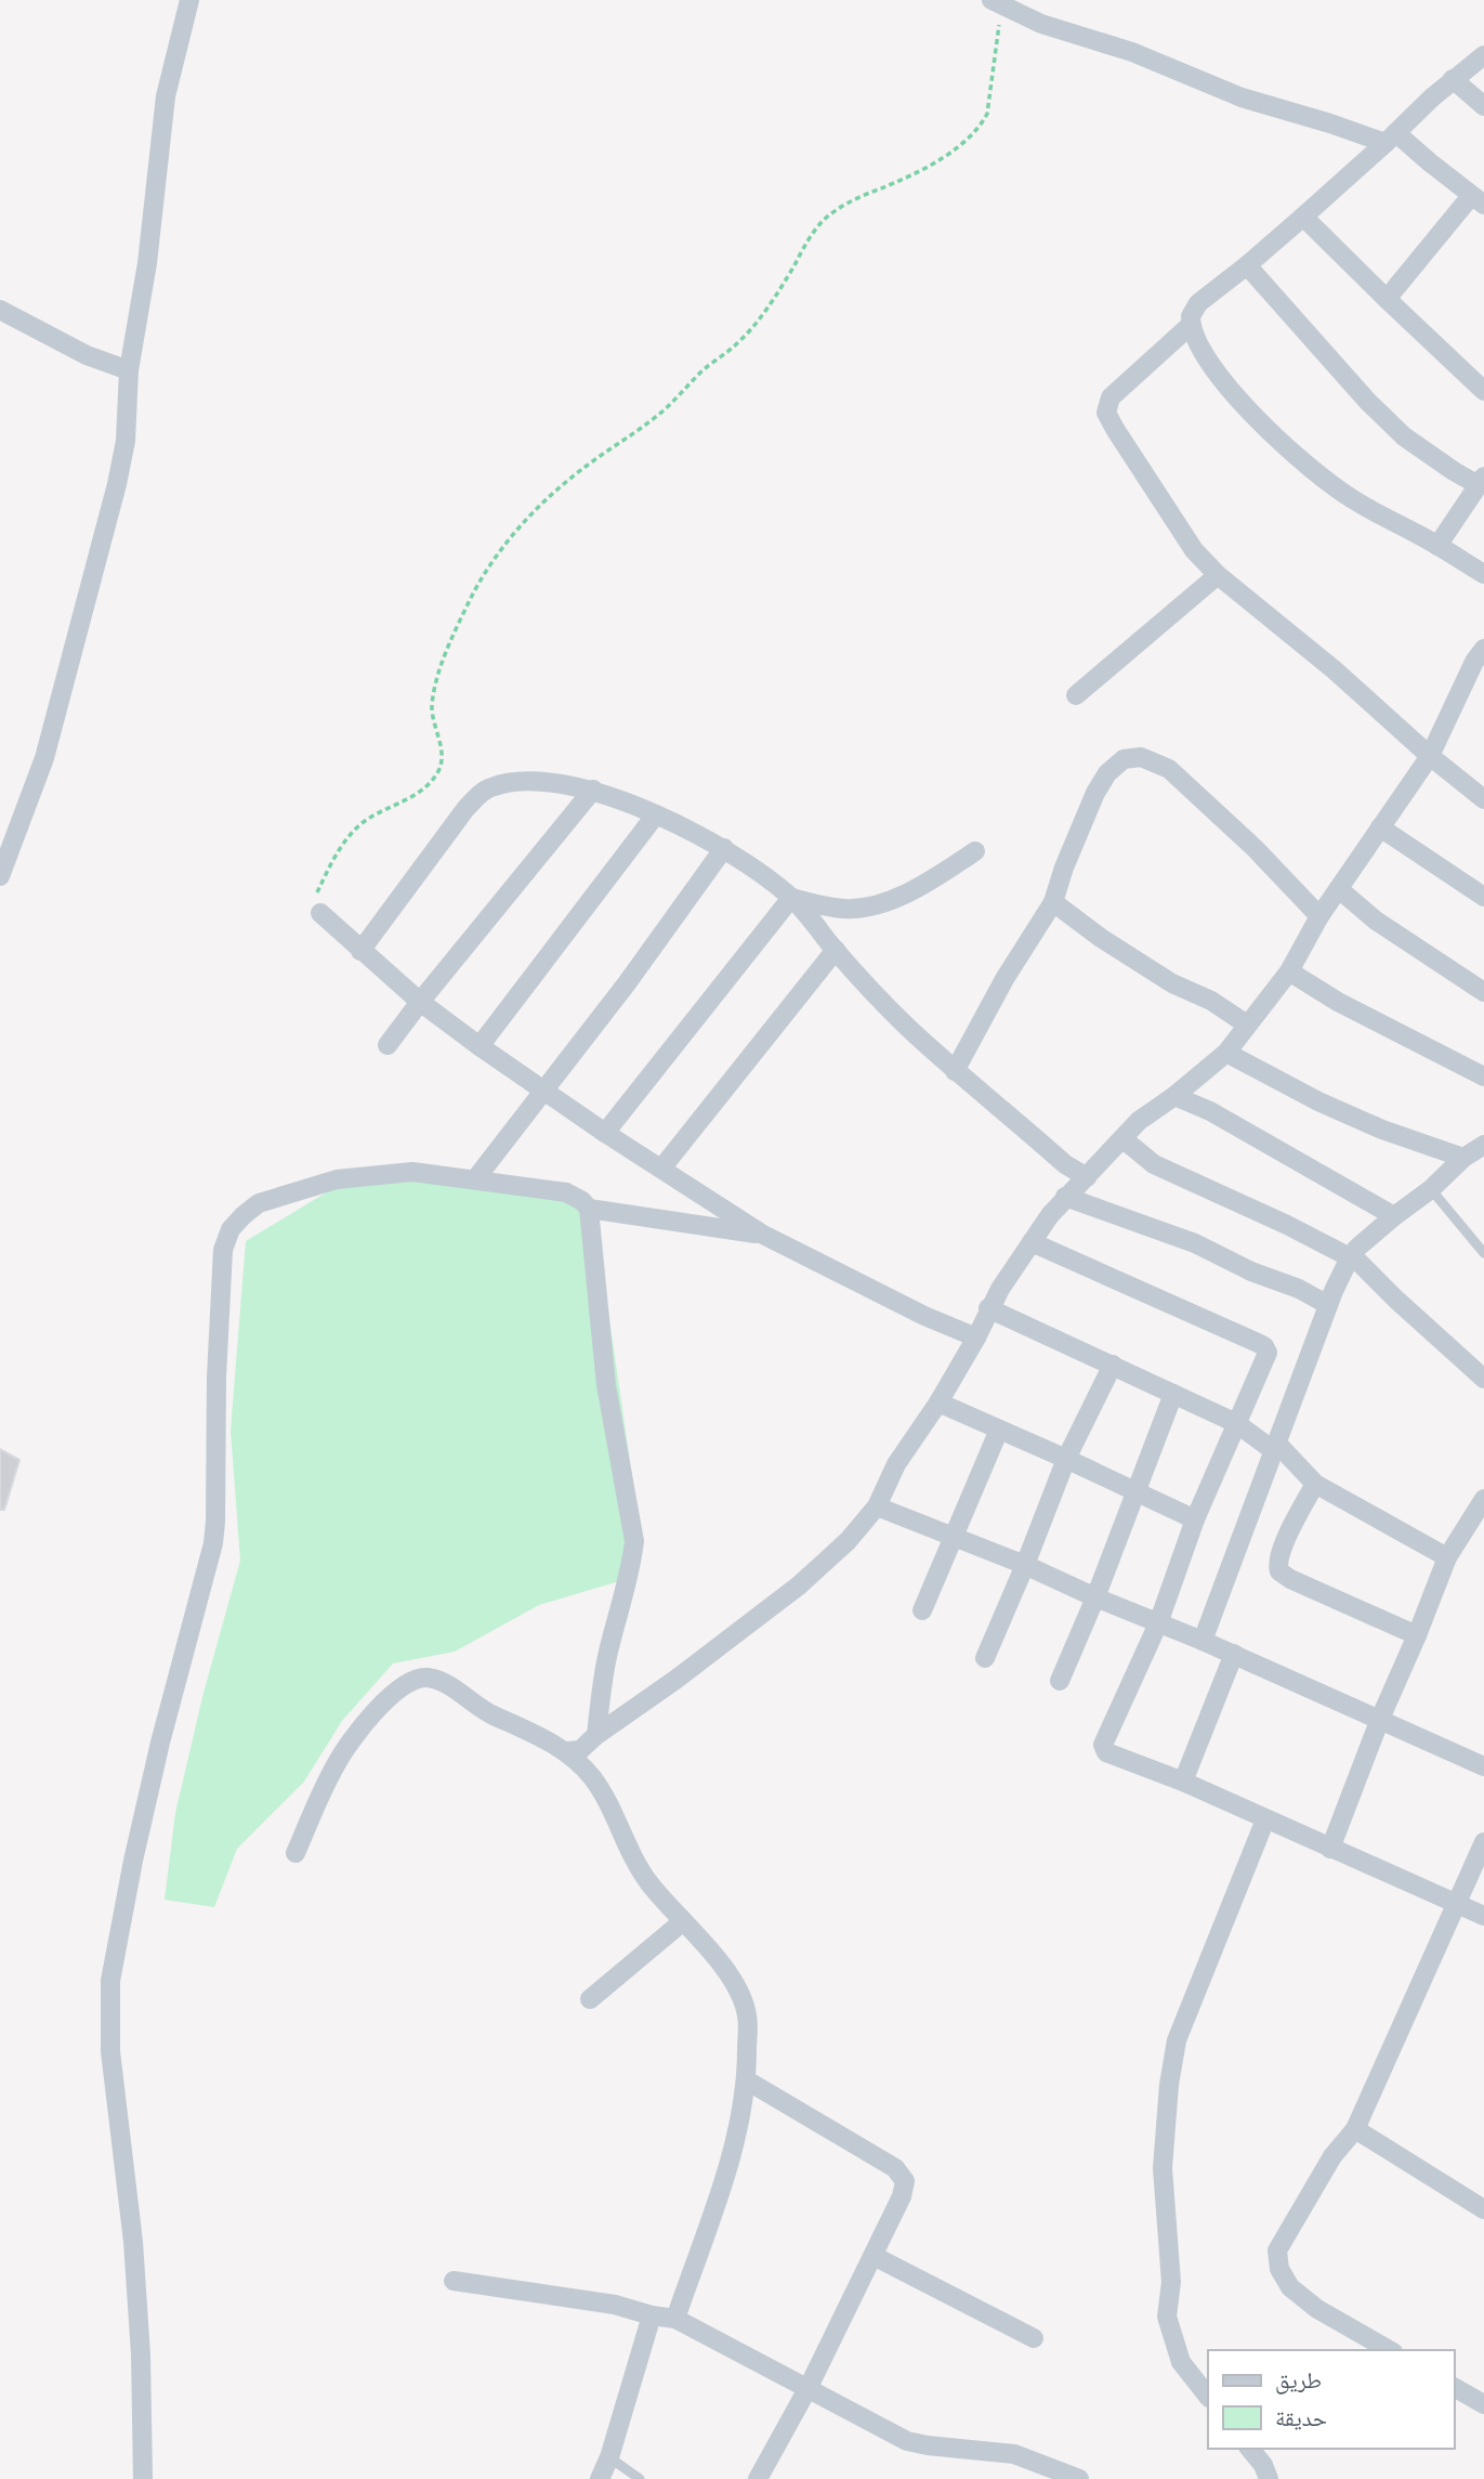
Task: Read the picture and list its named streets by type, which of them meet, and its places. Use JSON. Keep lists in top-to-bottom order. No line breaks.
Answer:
{"legend":["طريق","حديقة"]}
